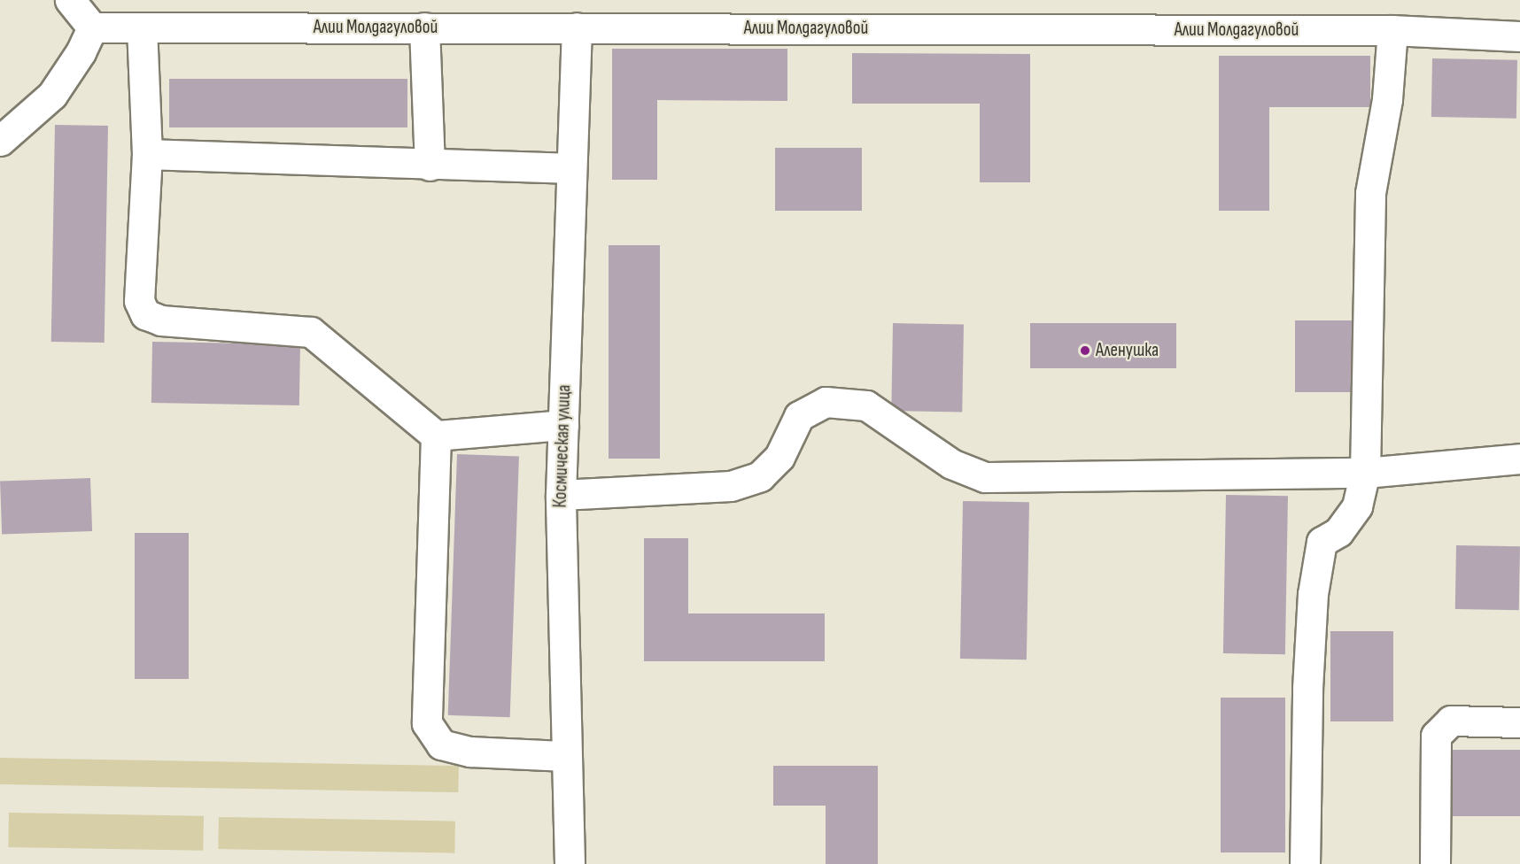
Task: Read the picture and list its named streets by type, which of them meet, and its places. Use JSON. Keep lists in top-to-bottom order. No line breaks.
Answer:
{"streets":{"street":["Алии Молдагуловой","Космическая улица"]},"crossings":[["Алии Молдагуловой","Космическая улица"]],"places":["Аленушка"]}
